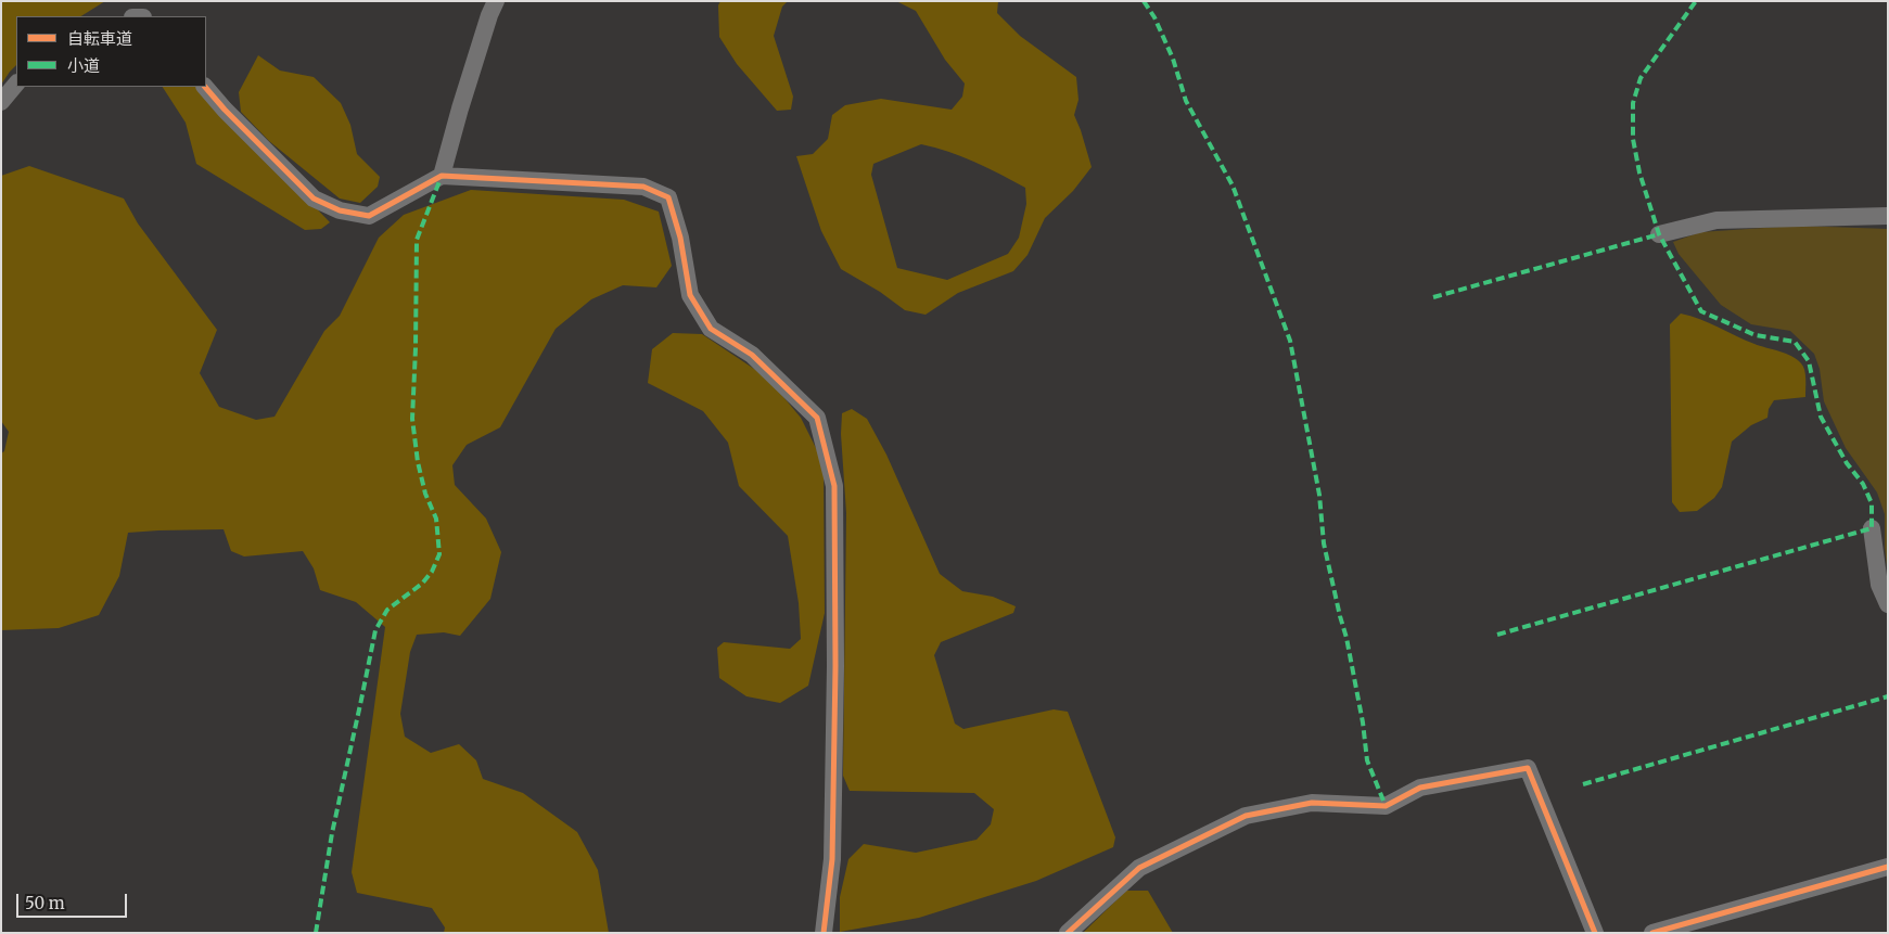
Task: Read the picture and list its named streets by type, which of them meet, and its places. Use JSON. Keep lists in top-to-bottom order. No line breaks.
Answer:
{"legend":["自転車道","小道"],"scale_bar":"50 m"}
